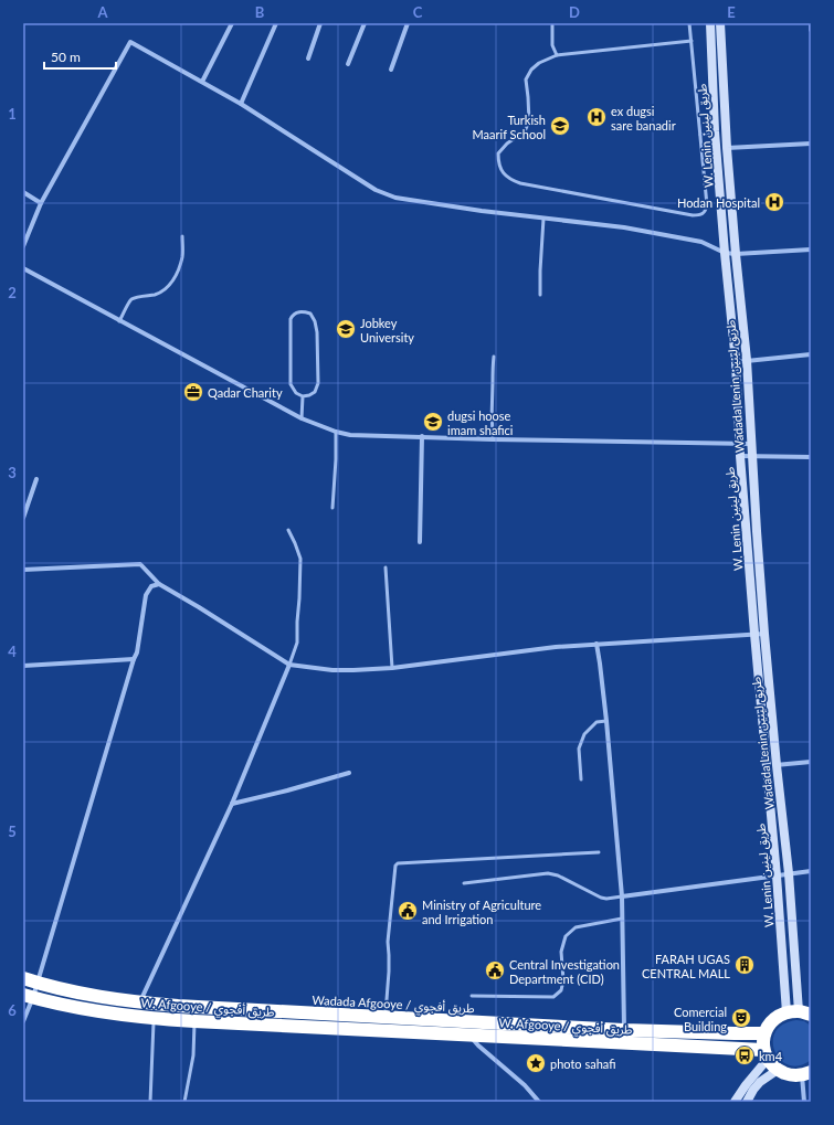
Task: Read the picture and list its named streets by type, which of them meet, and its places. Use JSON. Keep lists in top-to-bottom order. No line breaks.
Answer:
{"streets":{"highway":["Wadada Afgooye / طريق أفجوي","W. Afgooye / طريق أفجوي"],"main road":["W. Lenin طريق لينين","Wadada Lenin طريق لينين"]},"crossings":[["W. Lenin طريق لينين","Wadada Lenin طريق لينين"]],"places":{"hospital":["ex dugsi sare banadir","Hodan Hospital"],"school or university":["Turkish Maarif School","Jobkey University","dugsi hoose imam shafici"],"office":["Qadar Charity"],"public building":["Ministry of Agriculture and Irrigation","Central Investigation Department (CID)"],"building":["FARAH UGAS CENTRAL MALL"],"theatre":["Comercial Building"],"bus stop":["km4"],"place":["photo sahafi"]},"scale_bar":"50 m","grid":{"columns":["A","B","C","D","E"],"rows":["1","2","3","4","5","6"]}}
